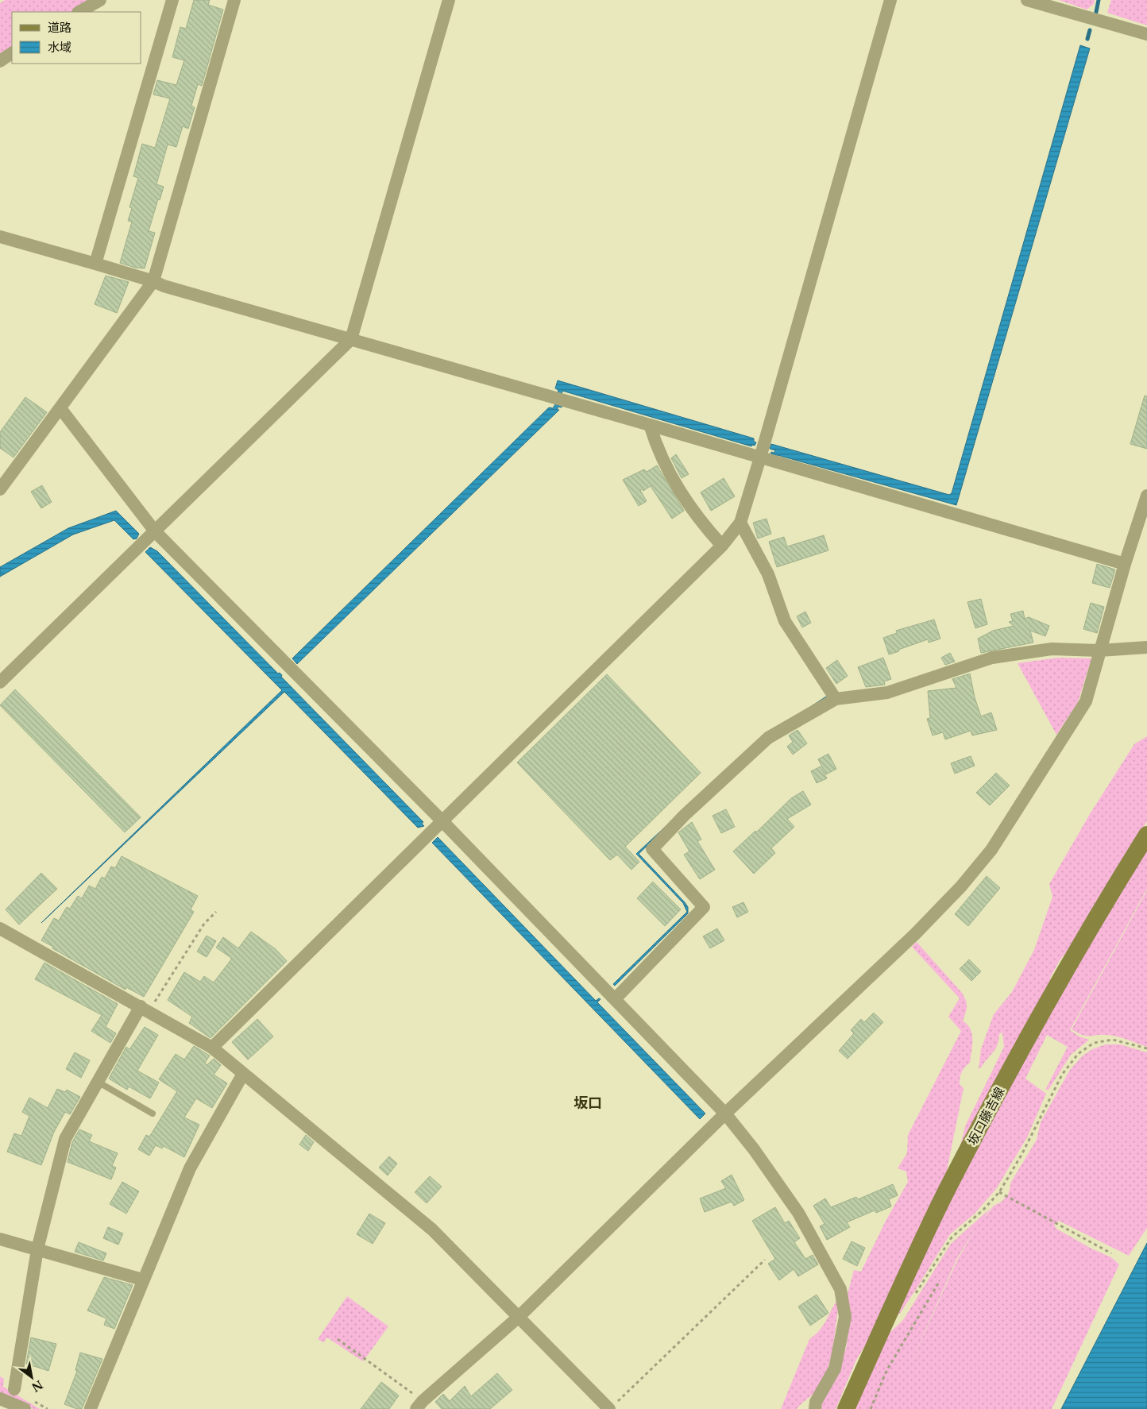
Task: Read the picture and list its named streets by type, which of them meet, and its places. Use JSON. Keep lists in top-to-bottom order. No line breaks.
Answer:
{"streets":{"main road":["坂口藤吉線"]},"districts":["坂口"],"legend":["道路","水域"],"north":"bottom right"}
